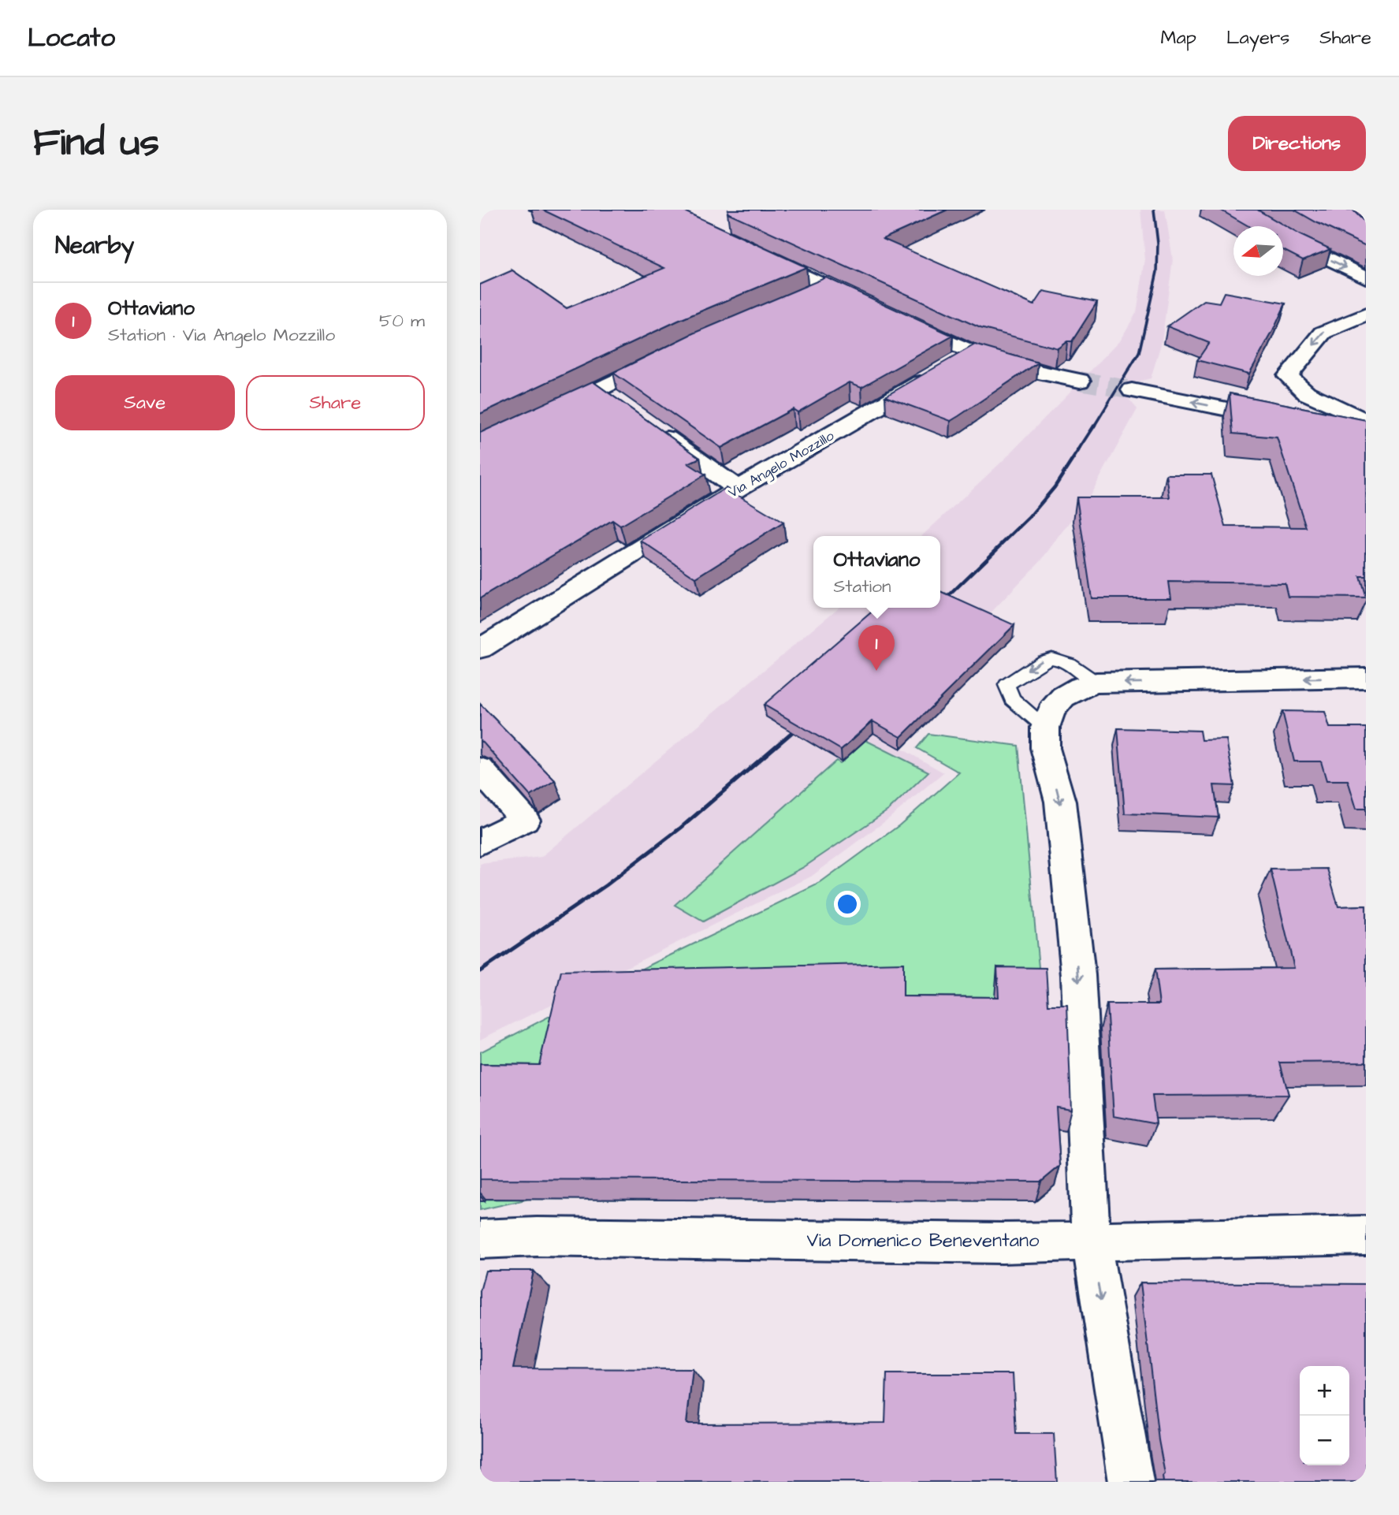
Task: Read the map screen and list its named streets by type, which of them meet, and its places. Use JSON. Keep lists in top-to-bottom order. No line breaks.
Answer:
{"streets":{"street":["Via Angelo Mozzillo","Via Domenico Beneventano"]},"north":"left","page":{"header":"Locato","nav":["Map","Layers","Share"],"buttons":["Directions",["Save","Share"]],"title":"Find us","heading":"Nearby","list":[{"mark":"1","name":"Ottaviano","note":"Station · Via Angelo Mozzillo","value":"50 m"}],"popup":["Ottaviano","Station"],"pins":"1","map_buttons":["+","−"]}}
